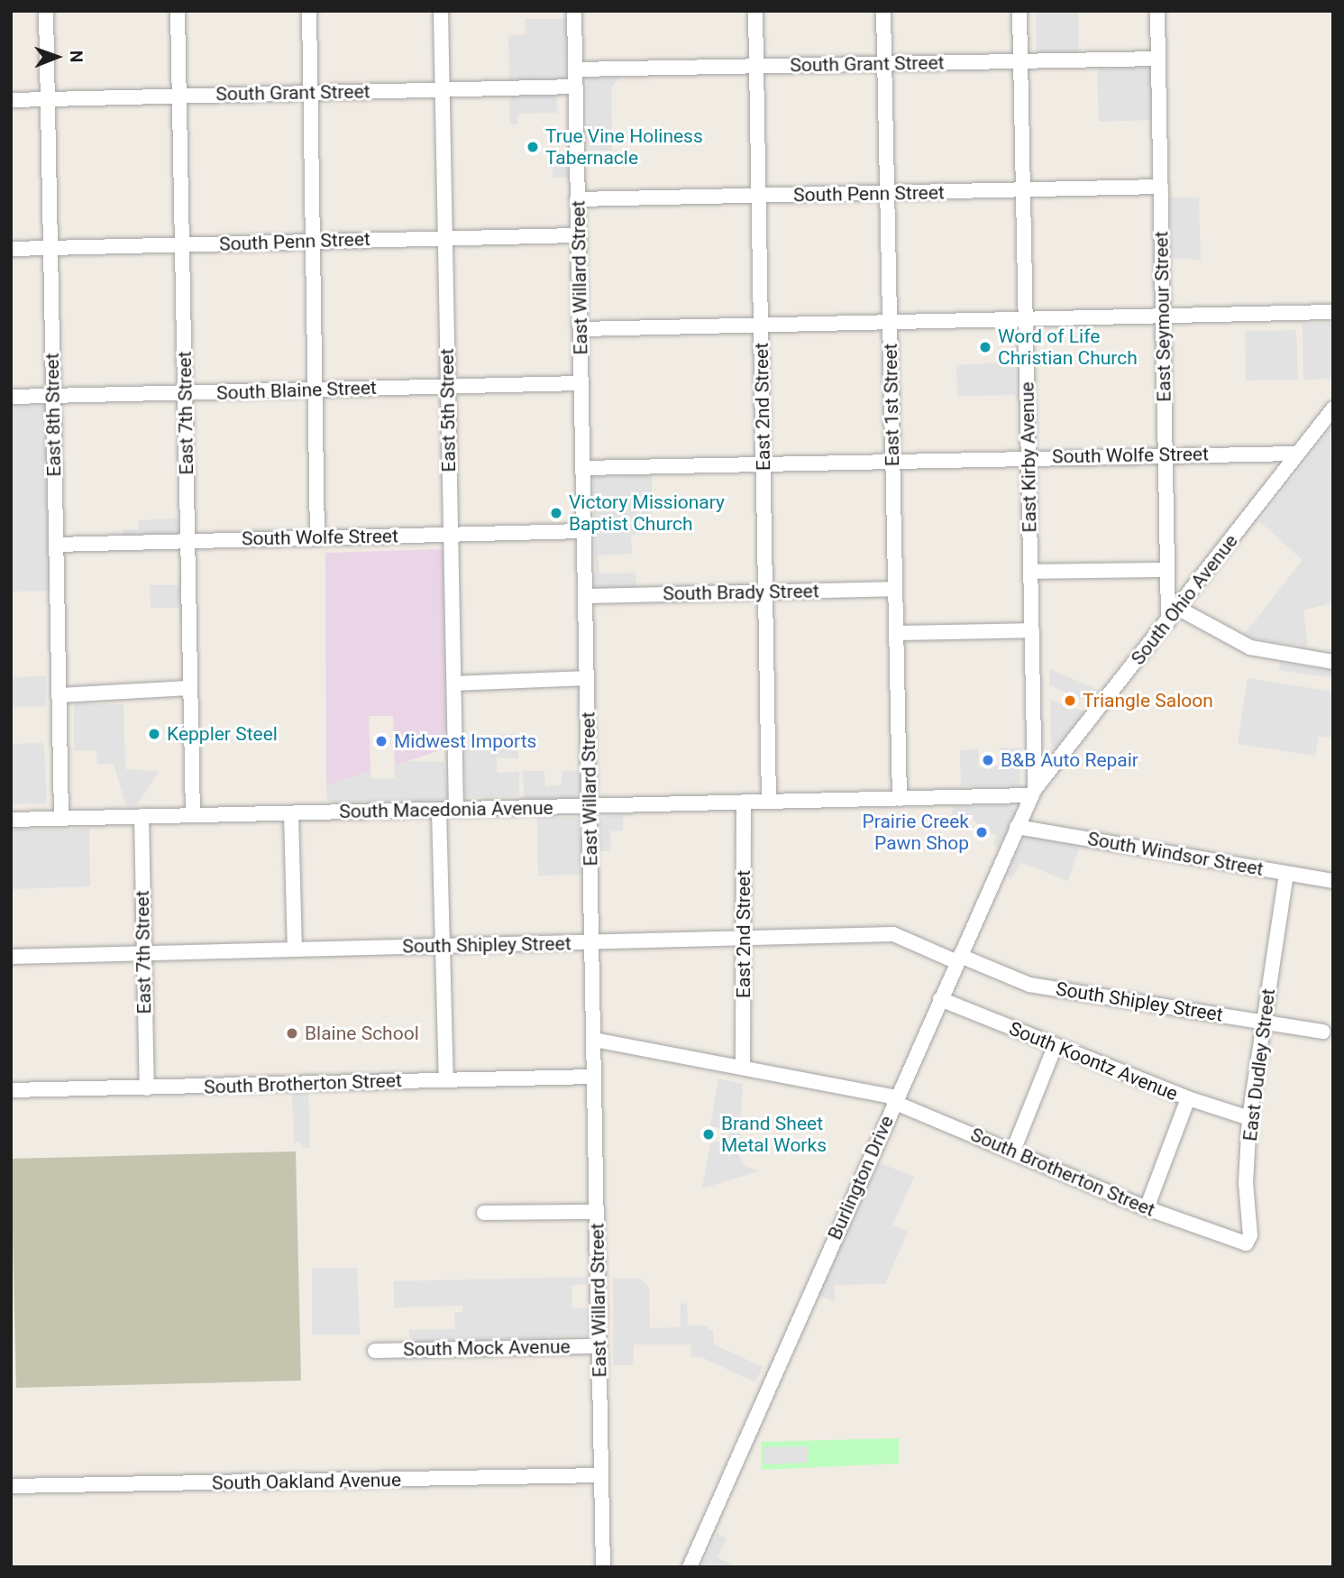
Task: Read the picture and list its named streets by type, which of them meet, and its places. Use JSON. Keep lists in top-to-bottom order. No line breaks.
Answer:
{"streets":{"street":["South Grant Street","South Penn Street","East Willard Street","East Seymour Street","South Blaine Street","East 1st Street","East 2nd Street","East 5th Street","East 7th Street","East 8th Street","South Wolfe Street","East Kirby Avenue","South Brady Street","South Ohio Avenue","South Macedonia Avenue","South Windsor Street","South Shipley Street","South Koontz Avenue","East Dudley Street","South Brotherton Street","Burlington Drive","South Mock Avenue","South Oakland Avenue"]},"crossings":[["South Grant Street","East Willard Street"],["South Grant Street","East Seymour Street"],["South Grant Street","East 1st Street"],["South Grant Street","East 2nd Street"],["South Grant Street","East 5th Street"],["South Grant Street","East 7th Street"],["South Grant Street","East 8th Street"],["South Grant Street","East Kirby Avenue"],["South Penn Street","East Willard Street"],["South Penn Street","East Seymour Street"],["South Penn Street","East 1st Street"],["South Penn Street","East 2nd Street"],["South Penn Street","East 5th Street"],["South Penn Street","East 7th Street"],["South Penn Street","East 8th Street"],["South Penn Street","East Kirby Avenue"],["East Willard Street","South Blaine Street"],["East Willard Street","South Wolfe Street"],["East Willard Street","South Brady Street"],["East Willard Street","South Macedonia Avenue"],["East Willard Street","South Shipley Street"],["East Willard Street","South Brotherton Street"],["East Willard Street","South Mock Avenue"],["East Willard Street","South Oakland Avenue"],["East Seymour Street","South Wolfe Street"],["East Seymour Street","South Ohio Avenue"],["South Blaine Street","East 5th Street"],["South Blaine Street","East 7th Street"],["South Blaine Street","East 8th Street"],["East 1st Street","South Wolfe Street"],["East 1st Street","South Brady Street"],["East 1st Street","South Macedonia Avenue"],["East 2nd Street","South Wolfe Street"],["East 2nd Street","South Brady Street"],["East 2nd Street","South Macedonia Avenue"],["East 2nd Street","South Shipley Street"],["East 2nd Street","South Brotherton Street"],["East 5th Street","South Wolfe Street"],["East 5th Street","South Macedonia Avenue"],["East 7th Street","South Wolfe Street"],["East 7th Street","South Macedonia Avenue"],["East 7th Street","South Shipley Street"],["East 7th Street","South Brotherton Street"],["East 8th Street","South Wolfe Street"],["East 8th Street","South Macedonia Avenue"],["South Wolfe Street","East Kirby Avenue"],["South Wolfe Street","South Ohio Avenue"],["East Kirby Avenue","South Ohio Avenue"],["East Kirby Avenue","South Macedonia Avenue"],["East Kirby Avenue","Burlington Drive"],["South Ohio Avenue","South Macedonia Avenue"],["South Ohio Avenue","Burlington Drive"],["South Macedonia Avenue","Burlington Drive"],["South Windsor Street","East Dudley Street"],["South Windsor Street","Burlington Drive"],["South Shipley Street","East Dudley Street"],["South Shipley Street","Burlington Drive"],["South Koontz Avenue","East Dudley Street"],["South Koontz Avenue","Burlington Drive"],["East Dudley Street","South Brotherton Street"],["South Brotherton Street","Burlington Drive"]],"places":["True Vine Holiness Tabernacle","Word of Life Christian Church","Victory Missionary Baptist Church","Triangle Saloon","Keppler Steel","Midwest Imports","B&B Auto Repair","Prairie Creek Pawn Shop","Blaine School","Brand Sheet Metal Works"],"north":"right"}
